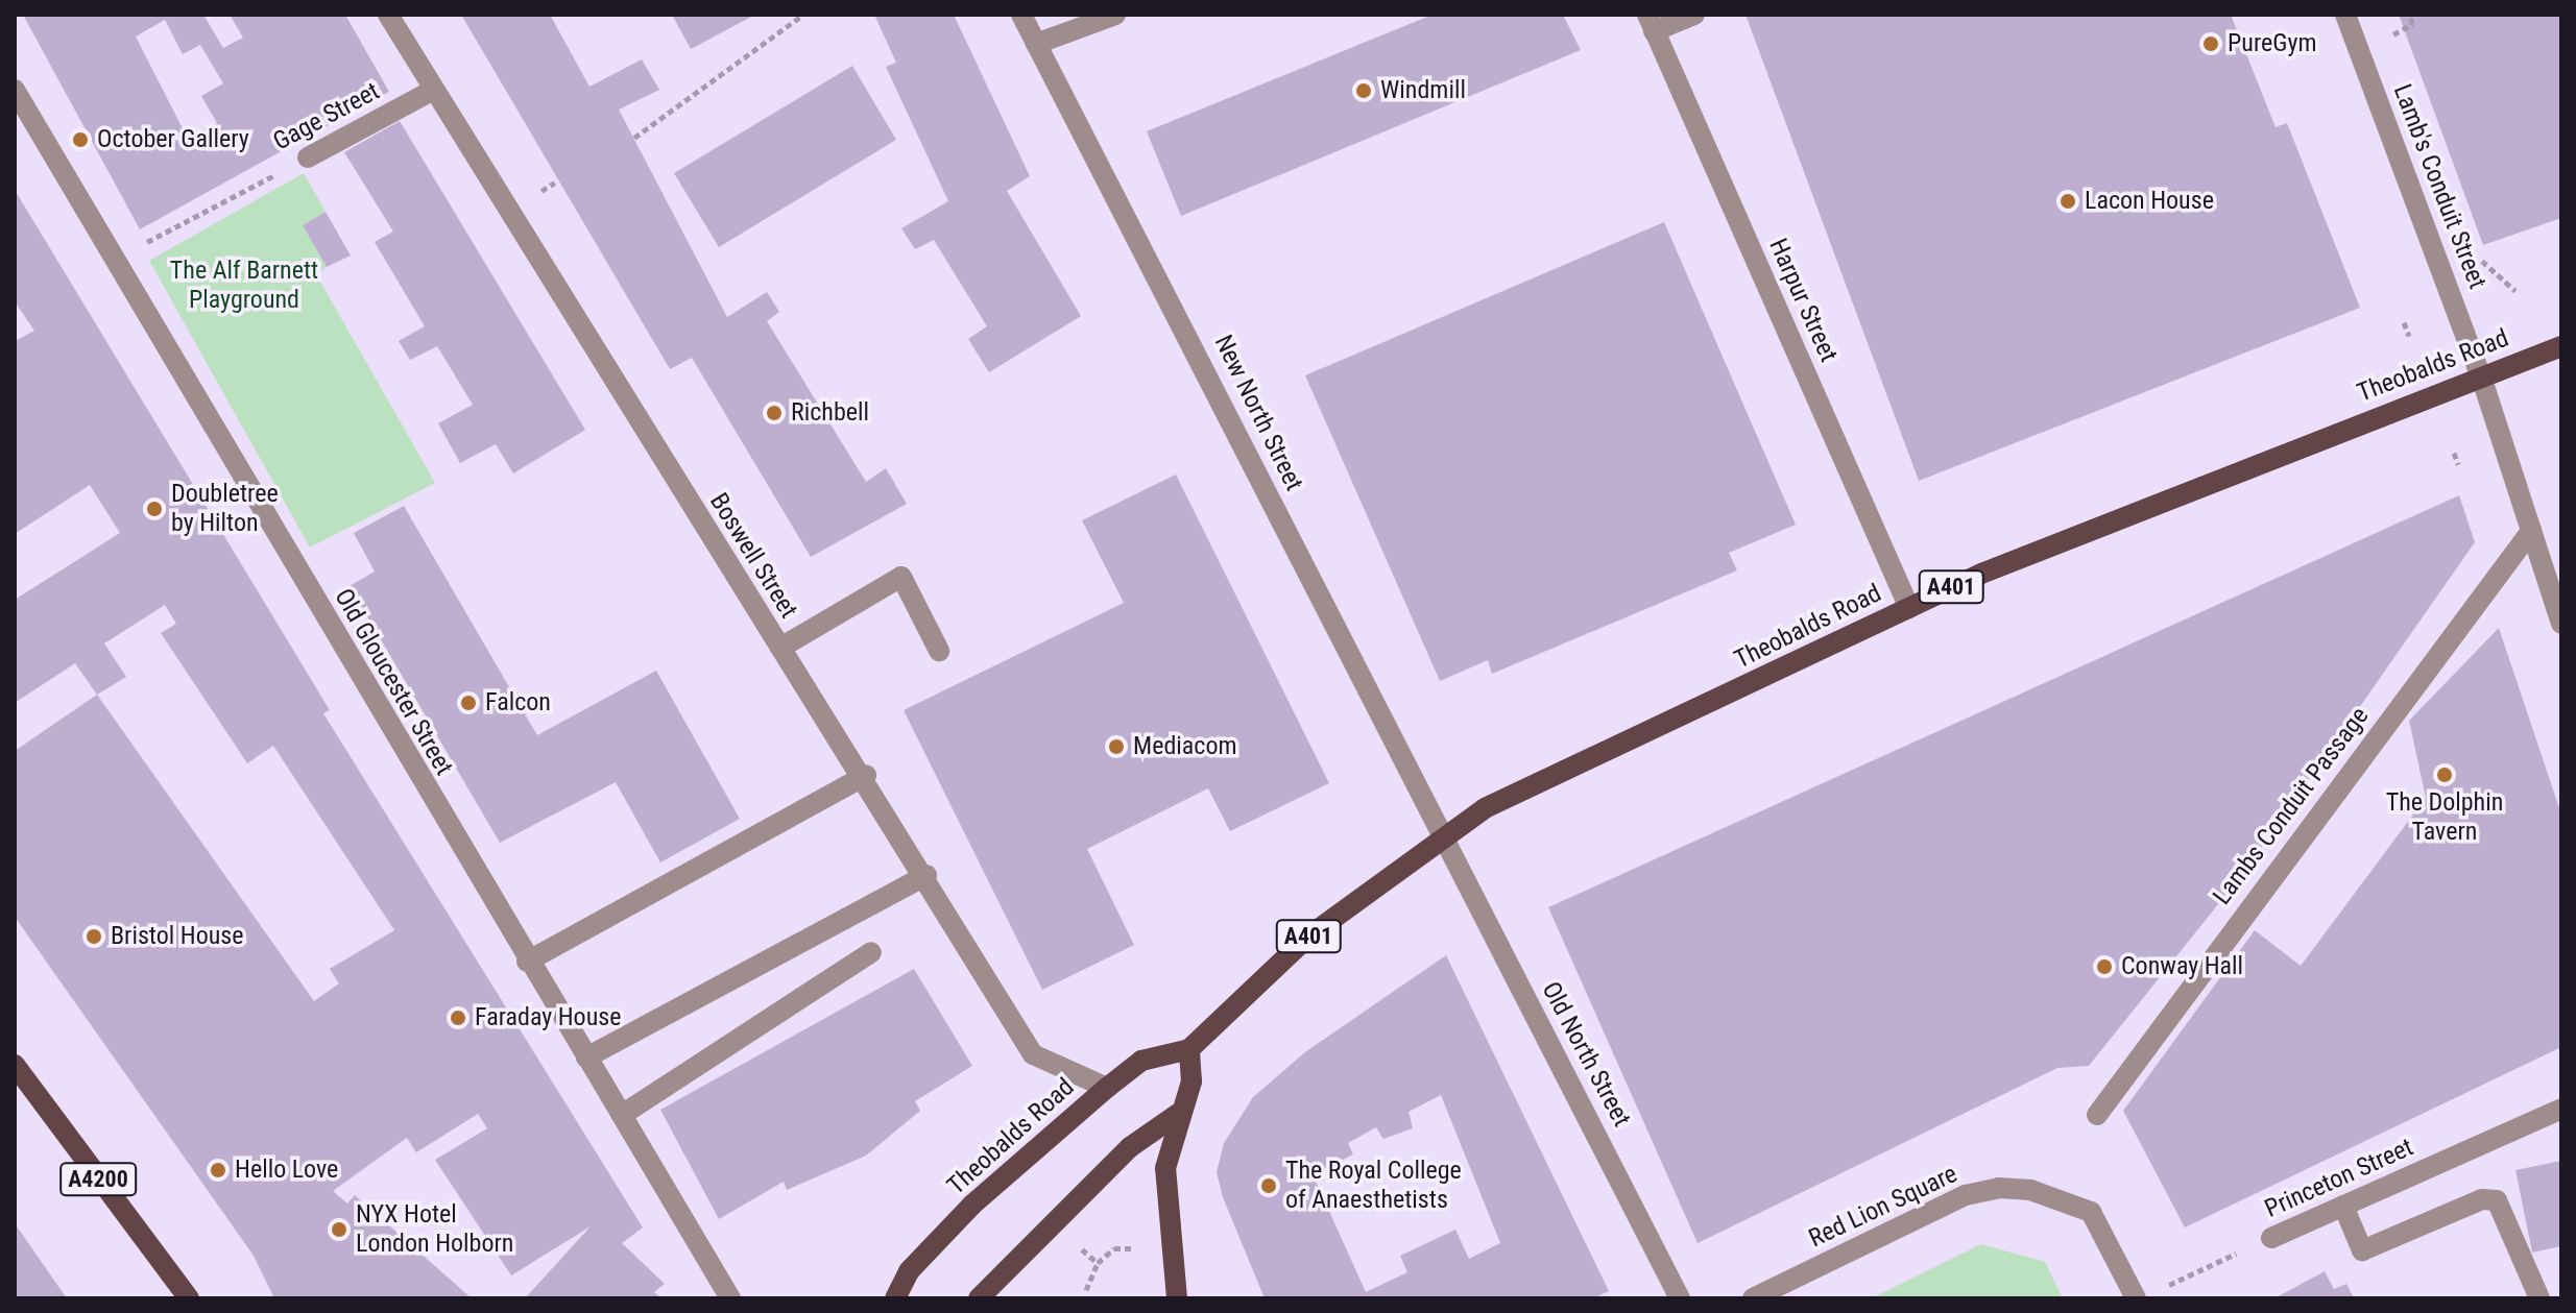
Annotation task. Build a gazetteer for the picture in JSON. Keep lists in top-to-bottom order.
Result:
{
  "streets": {
    "main road": ["Theobalds Road", "A401", "A4200"],
    "street": [
      "Gage Street",
      "Lamb's Conduit Street",
      "Harpur Street",
      "New North Street",
      "Boswell Street",
      "Old Gloucester Street",
      "Lambs Conduit Passage",
      "Old North Street",
      "Princeton Street",
      "Red Lion Square"
    ]
  },
  "crossings": [
    ["Gage Street", "Boswell Street"],
    ["Gage Street", "Old Gloucester Street"],
    ["Lamb's Conduit Street", "Theobalds Road"],
    ["Lamb's Conduit Street", "Lambs Conduit Passage"],
    ["Harpur Street", "Theobalds Road"],
    ["Theobalds Road", "New North Street"],
    ["Theobalds Road", "Boswell Street"],
    ["Theobalds Road", "Old North Street"],
    ["New North Street", "Old North Street"],
    ["Princeton Street", "Red Lion Square"]
  ],
  "parks": ["The Alf Barnett Playground"],
  "places": [
    "PureGym",
    "Windmill",
    "October Gallery",
    "Lacon House",
    "Richbell",
    "Doubletree by Hilton",
    "Falcon",
    "Mediacom",
    "The Dolphin Tavern",
    "Bristol House",
    "Conway Hall",
    "Faraday House",
    "Hello Love",
    "The Royal College of Anaesthetists",
    "NYX Hotel London Holborn"
  ]
}
